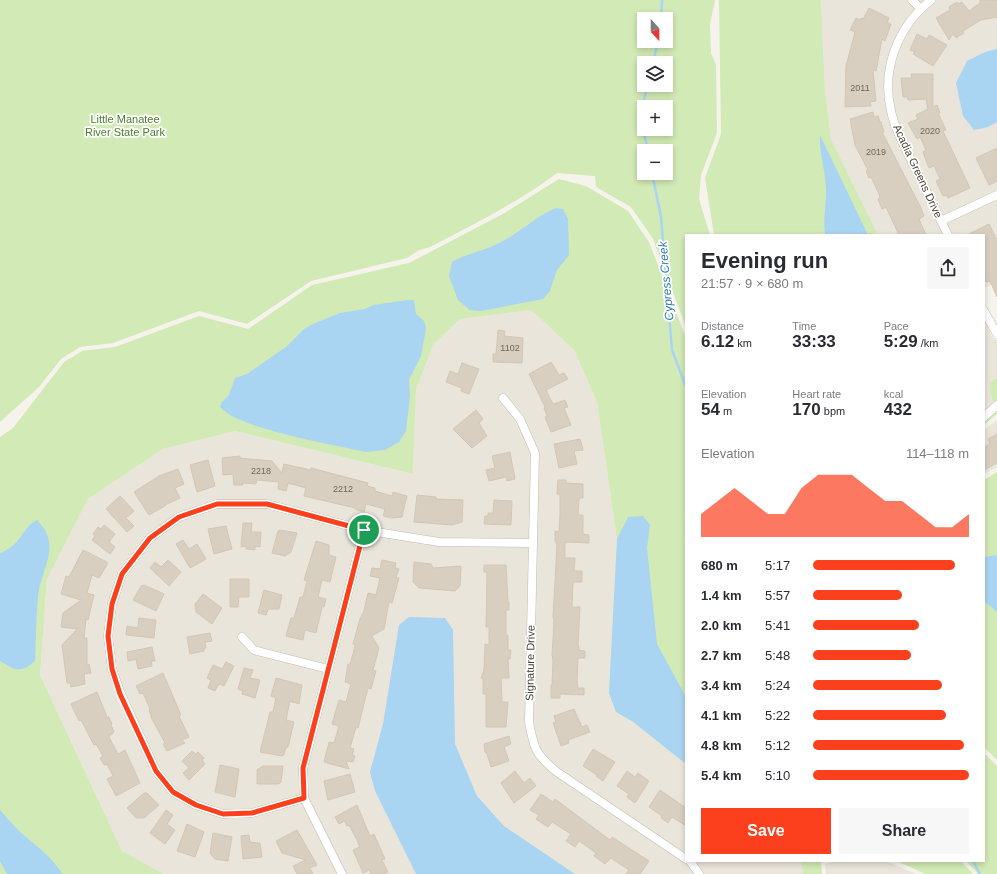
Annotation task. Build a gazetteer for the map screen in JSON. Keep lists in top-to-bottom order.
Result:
{
  "streets": {
    "street": ["Acadia Greens Drive", "Signature Drive"]
  },
  "water": ["Cypress Creek"],
  "parks": ["Little Manatee River State Park"],
  "house_numbers": [
    "2011",
    "2020",
    "2019",
    "1102",
    "2218",
    "2212"
  ],
  "north": "bottom",
  "page": {
    "map_buttons": ["+", "−"],
    "heading": ["Evening run", "21:57 · 9 × 680 m"],
    "stats": [
      ["Distance", "6.12 km"],
      ["Time", "33:33"],
      ["Pace", "5:29 /km"],
      ["Elevation", "54 m"],
      ["Heart rate", "170 bpm"],
      ["kcal", "432"]
    ],
    "chart": ["Elevation", "114–118 m"],
    "list": [
      {
        "name": "680 m",
        "note": "5:17"
      },
      {
        "name": "1.4 km",
        "note": "5:57"
      },
      {
        "name": "2.0 km",
        "note": "5:41"
      },
      {
        "name": "2.7 km",
        "note": "5:48"
      },
      {
        "name": "3.4 km",
        "note": "5:24"
      },
      {
        "name": "4.1 km",
        "note": "5:22"
      },
      {
        "name": "4.8 km",
        "note": "5:12"
      },
      {
        "name": "5.4 km",
        "note": "5:10"
      }
    ],
    "buttons": ["Save", "Share"]
  }
}
